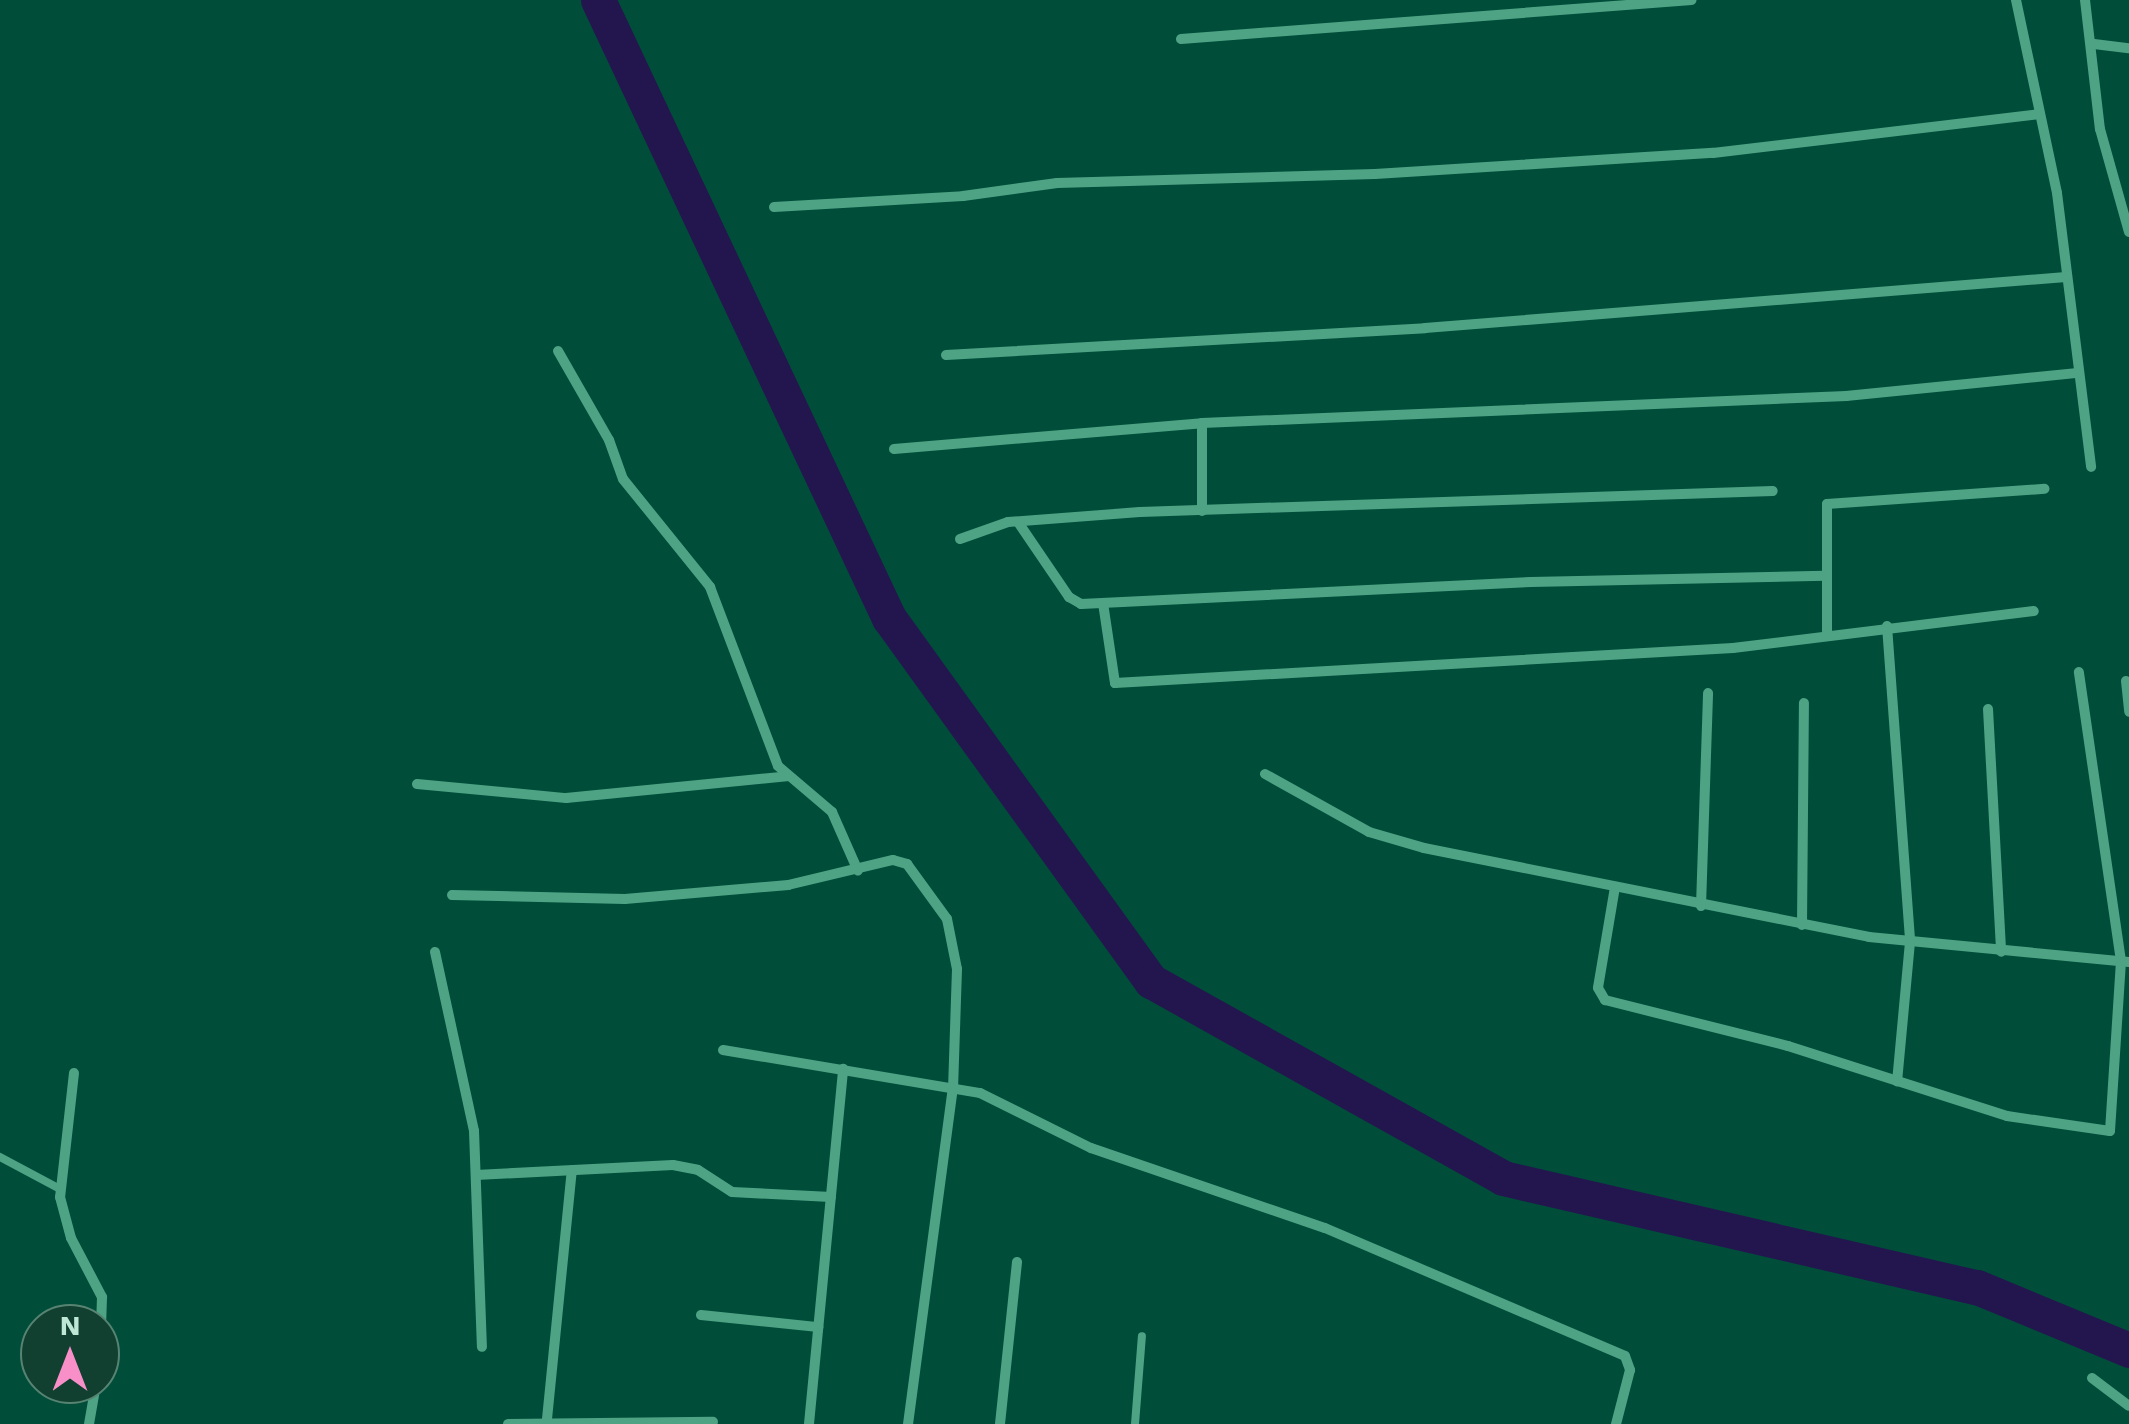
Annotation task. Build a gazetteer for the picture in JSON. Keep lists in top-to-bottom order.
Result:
{
  "north": "top"
}
